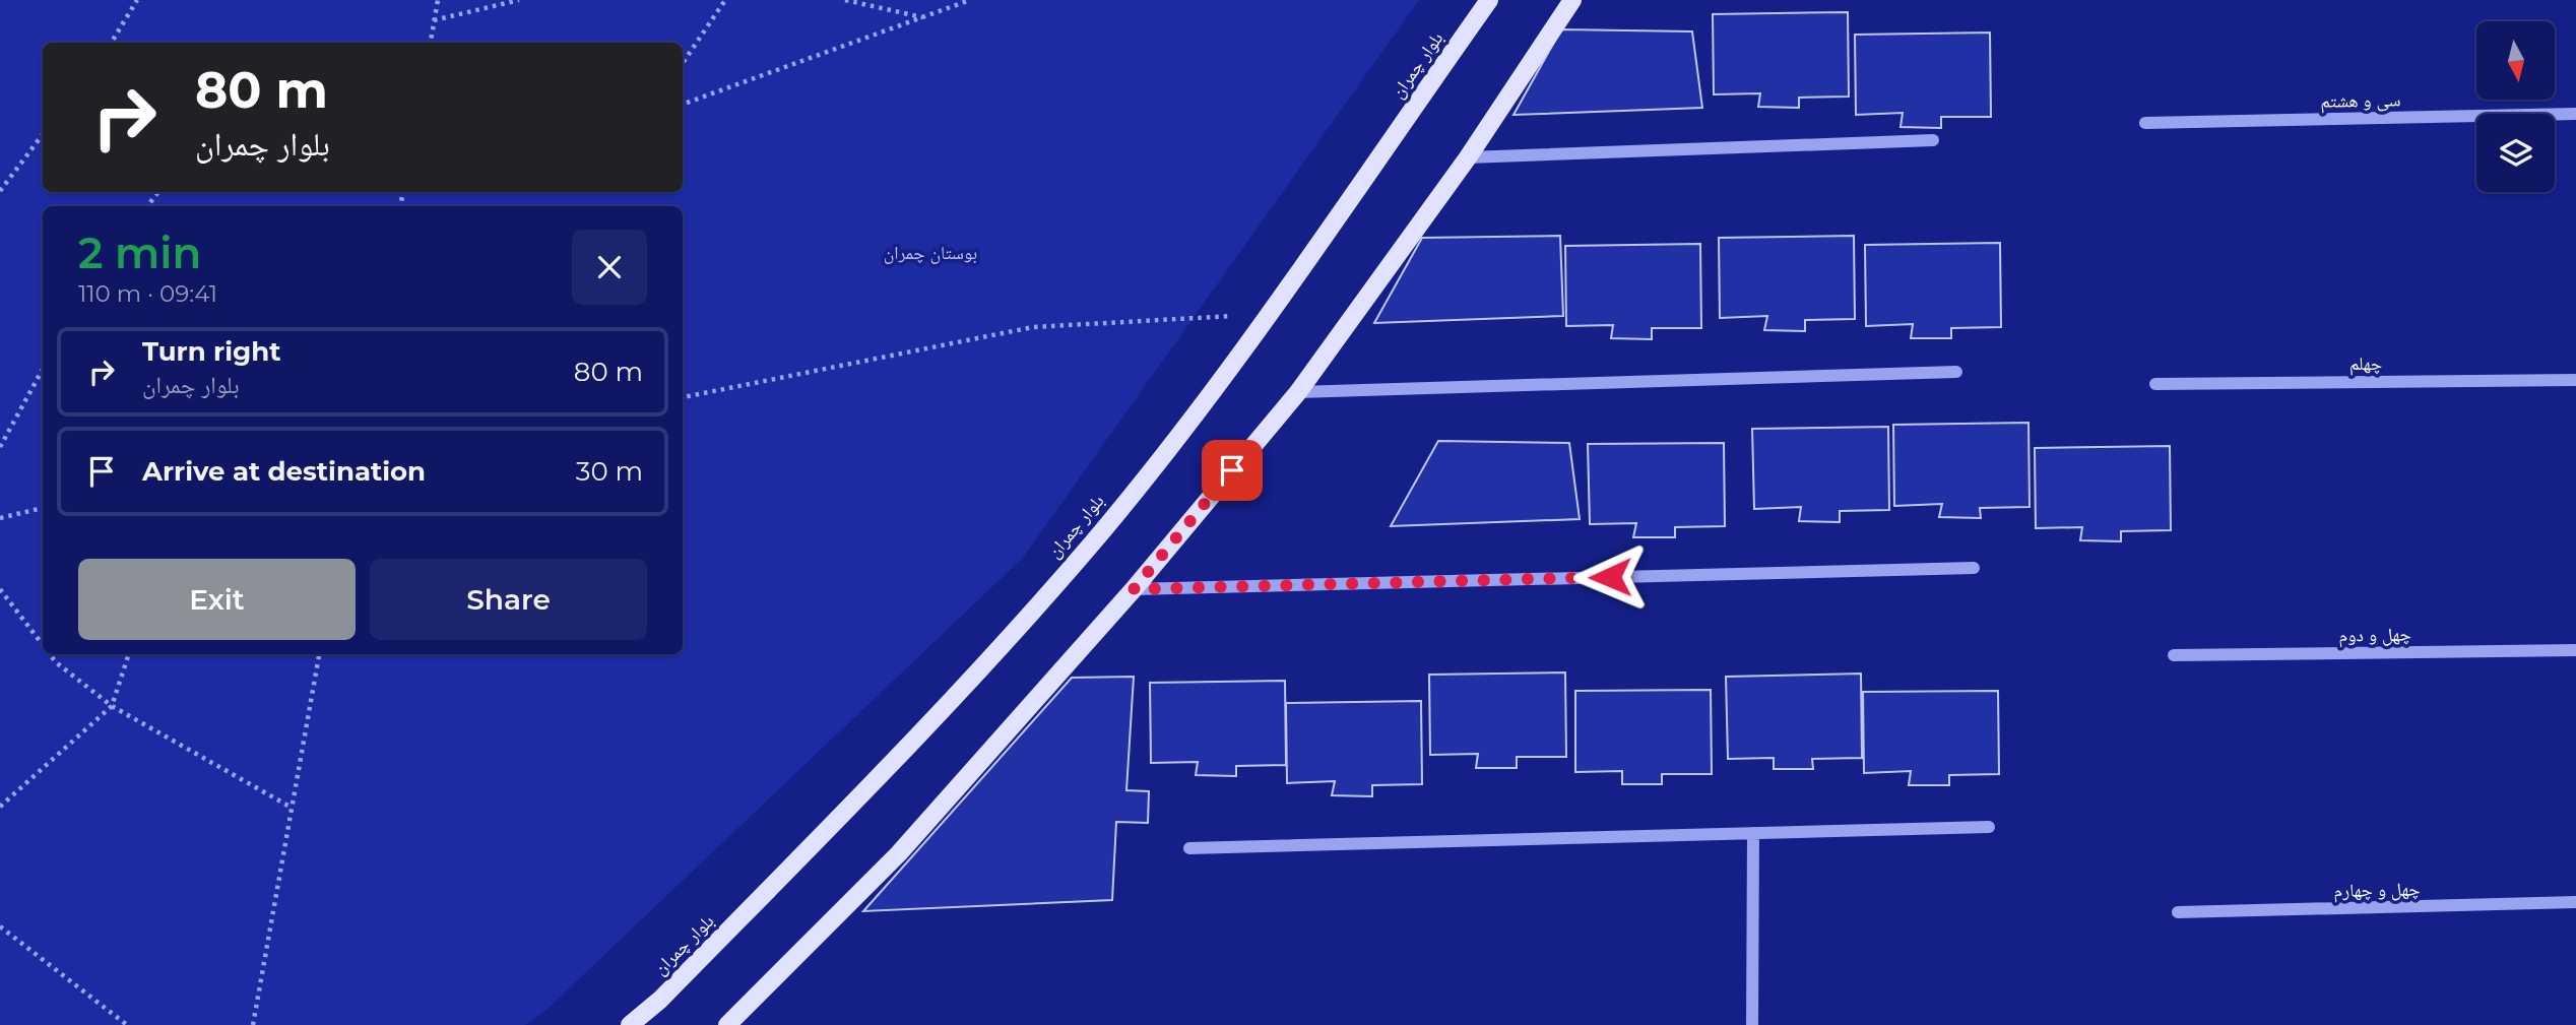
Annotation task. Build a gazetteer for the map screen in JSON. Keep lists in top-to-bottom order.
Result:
{
  "streets": {
    "main road": ["بلوار چمران"],
    "street": [
      "سی و هشتم",
      "چهلم",
      "چهل و دوم",
      "چهل و چهارم"
    ]
  },
  "parks": ["بوستان چمران"],
  "north": "bottom",
  "page": {
    "turn": ["80 m", "بلوار چمران"],
    "heading": ["2 min", "110 m · 09:41"],
    "list": [
      {
        "name": "Turn right",
        "note": "بلوار چمران",
        "value": "80 m"
      },
      {
        "name": "Arrive at destination",
        "value": "30 m"
      }
    ],
    "buttons": ["Exit", "Share"]
  }
}
